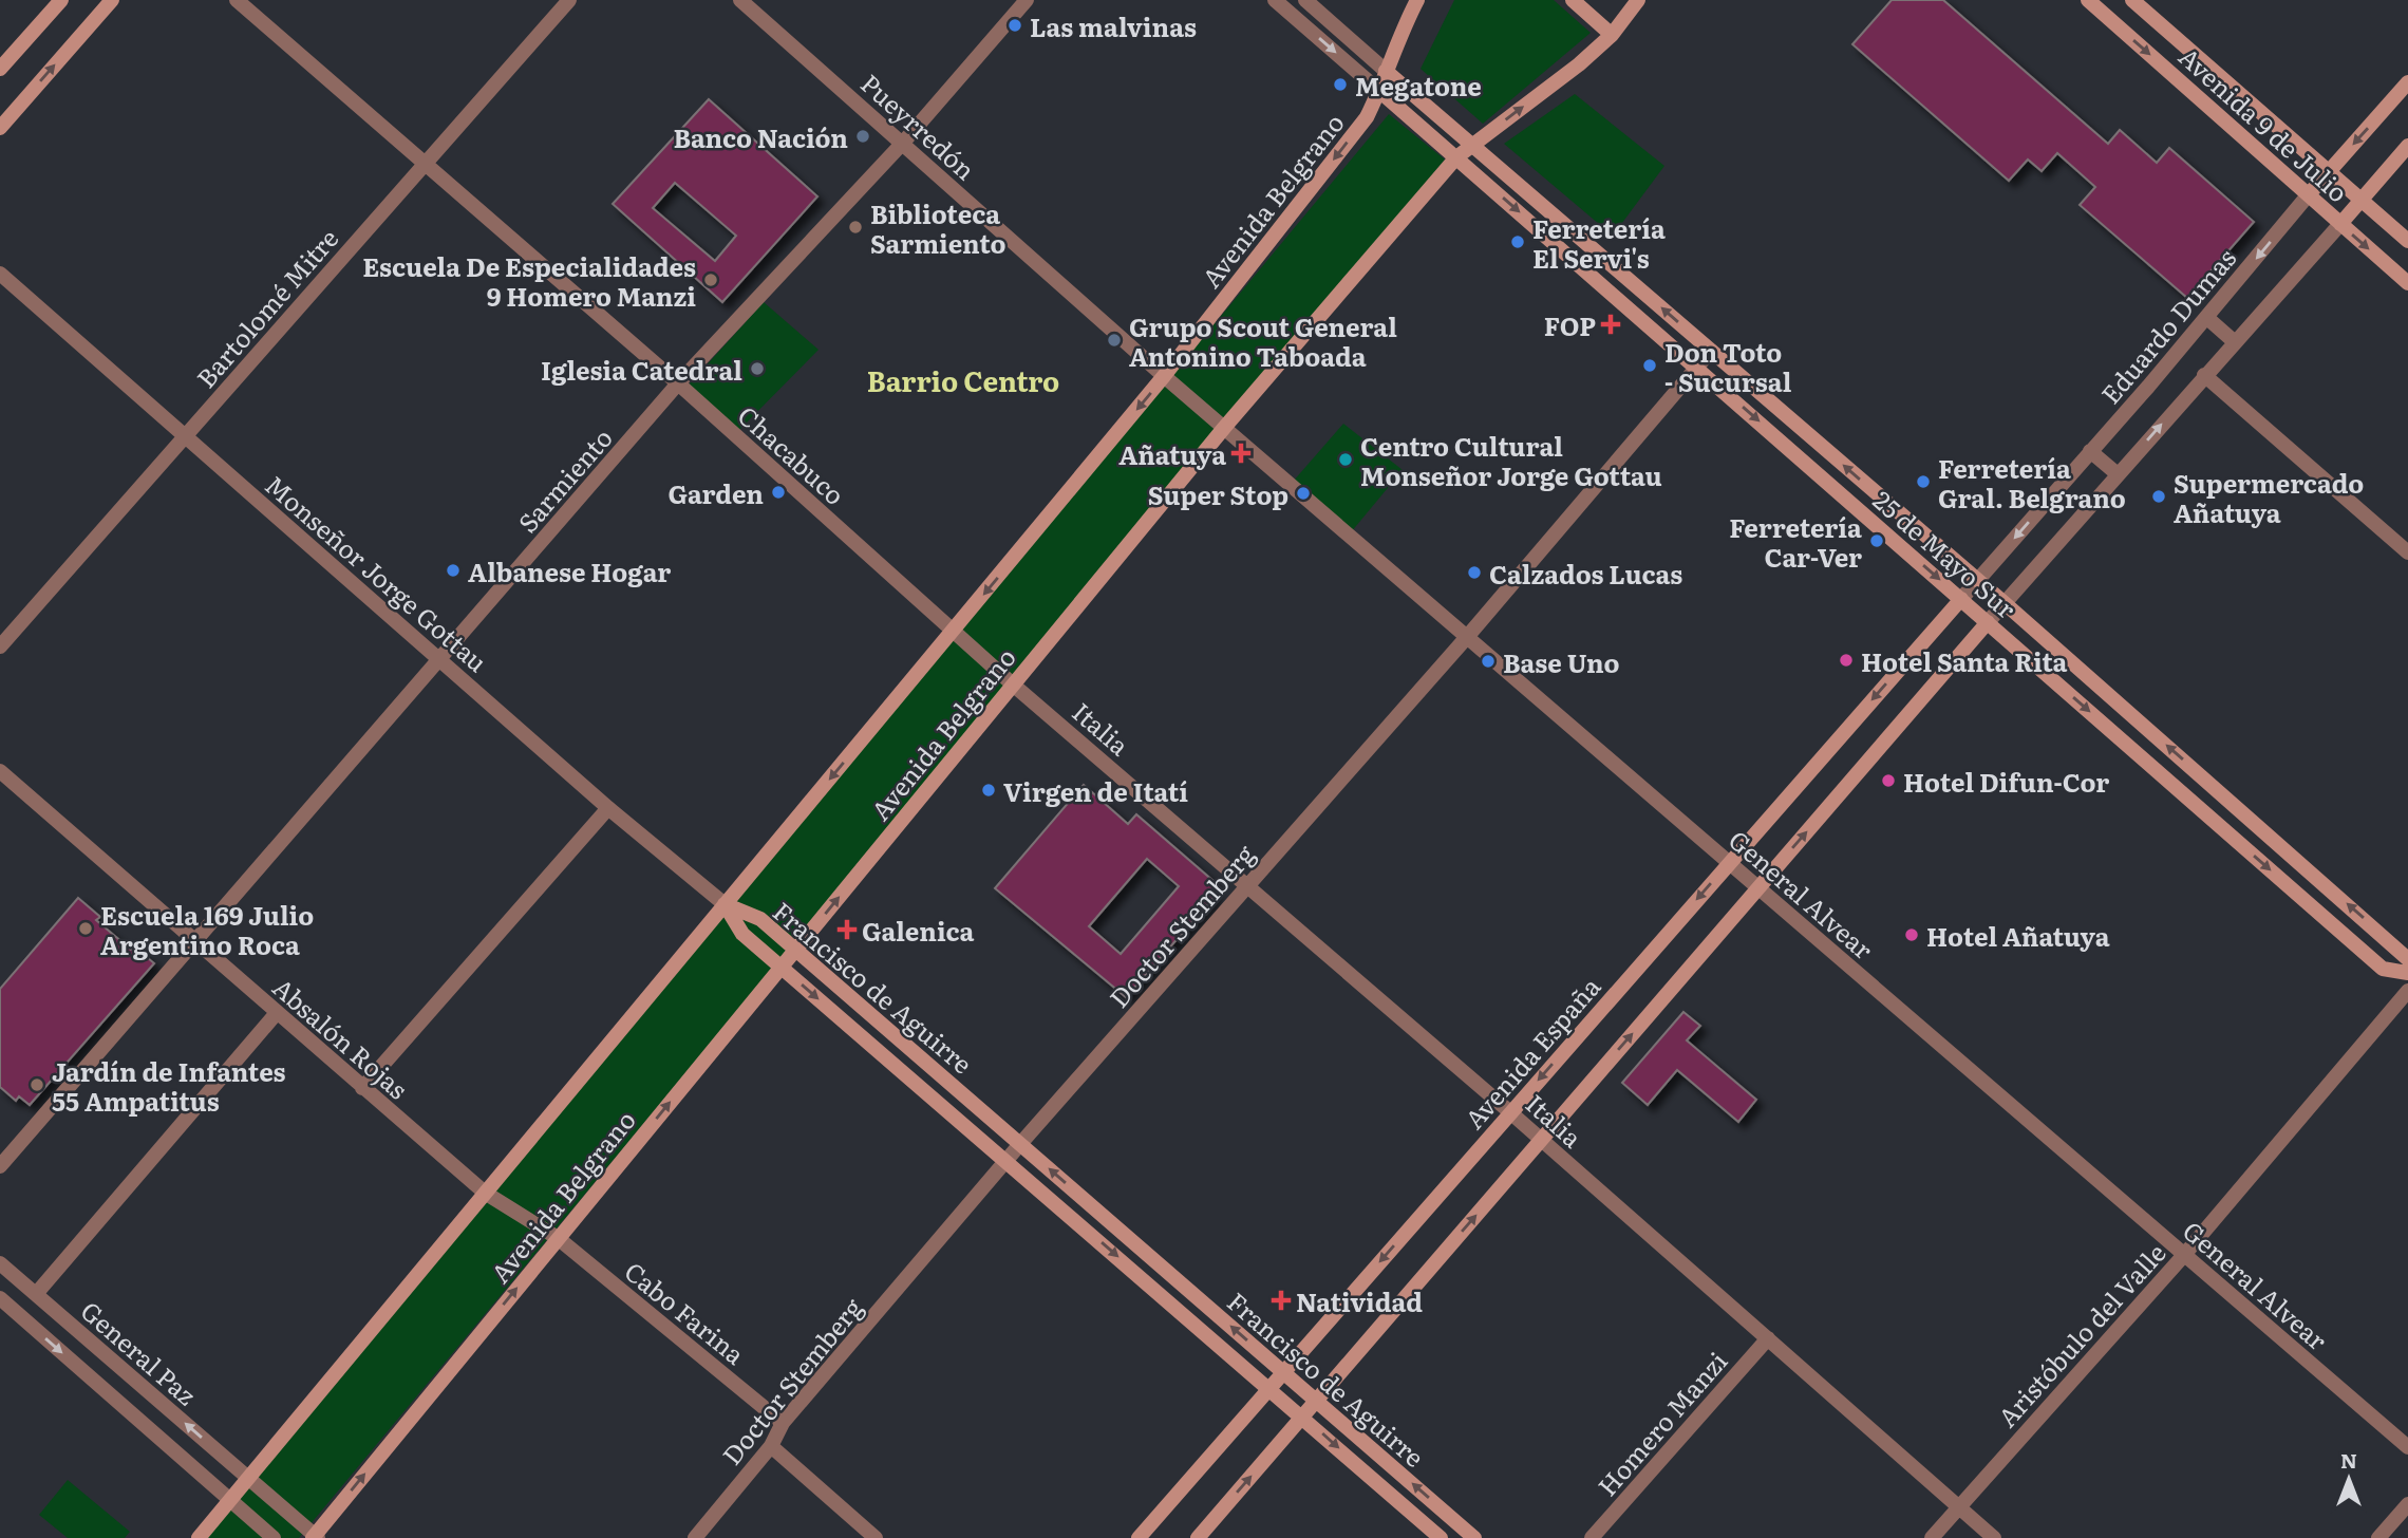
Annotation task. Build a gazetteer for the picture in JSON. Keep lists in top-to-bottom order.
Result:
{
  "streets": {
    "street": [
      "Avenida 9 de Julio",
      "Pueyrredón",
      "Avenida Belgrano",
      "Bartolomé Mitre",
      "Eduardo Dumas",
      "Chacabuco",
      "Sarmiento",
      "25 de Mayo Sur",
      "Monseñor Jorge Gottau",
      "Italia",
      "General Alvear",
      "Doctor Stemberg",
      "Francisco de Aguirre",
      "Absalón Rojas",
      "Avenida España",
      "Cabo Farina",
      "Aristóbulo del Valle",
      "General Paz",
      "Homero Manzi"
    ]
  },
  "crossings": [
    ["Avenida 9 de Julio", "Eduardo Dumas"],
    ["Pueyrredón", "Avenida Belgrano"],
    ["Pueyrredón", "Sarmiento"],
    ["Pueyrredón", "General Alvear"],
    ["Avenida Belgrano", "Chacabuco"],
    ["Avenida Belgrano", "25 de Mayo Sur"],
    ["Avenida Belgrano", "Monseñor Jorge Gottau"],
    ["Avenida Belgrano", "Italia"],
    ["Avenida Belgrano", "General Alvear"],
    ["Avenida Belgrano", "Francisco de Aguirre"],
    ["Avenida Belgrano", "Absalón Rojas"],
    ["Avenida Belgrano", "Cabo Farina"],
    ["Avenida Belgrano", "General Paz"],
    ["Bartolomé Mitre", "Chacabuco"],
    ["Bartolomé Mitre", "Monseñor Jorge Gottau"],
    ["Eduardo Dumas", "25 de Mayo Sur"],
    ["Eduardo Dumas", "Avenida España"],
    ["Chacabuco", "Sarmiento"],
    ["Chacabuco", "Italia"],
    ["Sarmiento", "Monseñor Jorge Gottau"],
    ["Sarmiento", "Absalón Rojas"],
    ["25 de Mayo Sur", "Doctor Stemberg"],
    ["25 de Mayo Sur", "Avenida España"],
    ["Monseñor Jorge Gottau", "Francisco de Aguirre"],
    ["Italia", "Doctor Stemberg"],
    ["Italia", "Avenida España"],
    ["Italia", "Aristóbulo del Valle"],
    ["Italia", "Homero Manzi"],
    ["General Alvear", "Doctor Stemberg"],
    ["General Alvear", "Avenida España"],
    ["General Alvear", "Aristóbulo del Valle"],
    ["Doctor Stemberg", "Francisco de Aguirre"],
    ["Doctor Stemberg", "Cabo Farina"],
    ["Francisco de Aguirre", "Avenida España"],
    ["Absalón Rojas", "Cabo Farina"]
  ],
  "districts": ["Barrio Centro"],
  "places": {
    "other": [
      "Las malvinas",
      "Megatone",
      "Banco Nación",
      "Biblioteca Sarmiento",
      "Ferretería El Servi's",
      "Escuela De Especialidades 9 Homero Manzi",
      "Grupo Scout General Antonino Taboada",
      "Don Toto - Sucursal",
      "Iglesia Catedral",
      "Centro Cultural Monseñor Jorge Gottau",
      "Ferretería Gral. Belgrano",
      "Garden",
      "Super Stop",
      "Supermercado Añatuya",
      "Ferretería Car-Ver",
      "Albanese Hogar",
      "Calzados Lucas",
      "Hotel Santa Rita",
      "Base Uno",
      "Hotel Difun-Cor",
      "Virgen de Itatí",
      "Escuela 169 Julio Argentino Roca",
      "Hotel Añatuya",
      "Jardín de Infantes 55 Ampatitus"
    ],
    "health": [
      "FOP",
      "Añatuya",
      "Galenica",
      "Natividad"
    ]
  },
  "north": "top"
}
